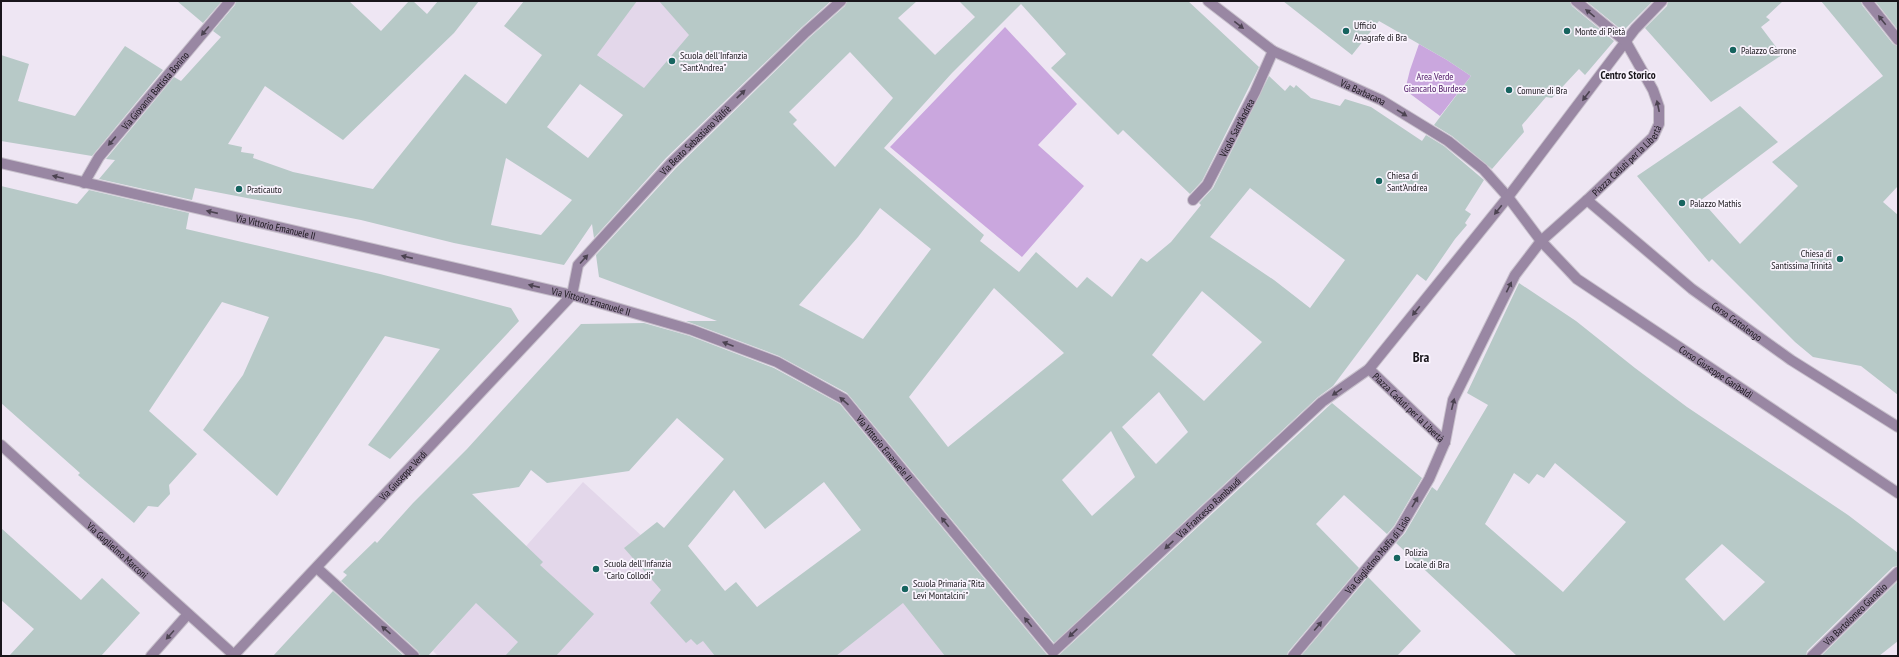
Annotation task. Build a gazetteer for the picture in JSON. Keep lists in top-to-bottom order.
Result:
{
  "streets": {
    "street": [
      "Via Giovanni Battista Bonino",
      "Via Barbacana",
      "Vicolo Sant'Andrea",
      "Via Beato Sebastiano Valfrè",
      "Piazza Caduti per la Libertà",
      "Via Vittorio Emanuele II",
      "Corso Cottolengo",
      "Corso Giuseppe Garibaldi",
      "Via Giuseppe Verdi",
      "Via Francesco Rambaudi",
      "Via Guglielmo Marconi",
      "Via Guglielmo Moffa di Lisio",
      "Via Bartolomeo Gianolio"
    ]
  },
  "crossings": [
    ["Via Giovanni Battista Bonino", "Via Vittorio Emanuele II"],
    ["Via Barbacana", "Vicolo Sant'Andrea"],
    ["Via Barbacana", "Piazza Caduti per la Libertà"],
    ["Via Beato Sebastiano Valfrè", "Via Vittorio Emanuele II"],
    ["Via Beato Sebastiano Valfrè", "Via Giuseppe Verdi"],
    ["Piazza Caduti per la Libertà", "Corso Cottolengo"],
    ["Piazza Caduti per la Libertà", "Corso Giuseppe Garibaldi"],
    ["Piazza Caduti per la Libertà", "Via Francesco Rambaudi"],
    ["Piazza Caduti per la Libertà", "Via Guglielmo Moffa di Lisio"],
    ["Via Vittorio Emanuele II", "Via Giuseppe Verdi"],
    ["Via Vittorio Emanuele II", "Via Francesco Rambaudi"],
    ["Via Giuseppe Verdi", "Via Guglielmo Marconi"]
  ],
  "one_way": [
    "Via Giovanni Battista Bonino",
    "Via Barbacana",
    "Via Beato Sebastiano Valfrè",
    "Via Vittorio Emanuele II",
    "Via Francesco Rambaudi",
    "Via Guglielmo Moffa di Lisio"
  ],
  "districts": ["Centro Storico", "Bra"],
  "parks": ["Area Verde Giancarlo Burdese"],
  "places": [
    "Ufficio Anagrafe di Bra",
    "Monte di Pietà",
    "Palazzo Garrone",
    "Scuola dell'Infanzia \"Sant'Andrea\"",
    "Comune di Bra",
    "Chiesa di Sant'Andrea",
    "Praticauto",
    "Palazzo Mathis",
    "Chiesa di Santissima Trinità",
    "Polizia Locale di Bra",
    "Scuola dell'Infanzia \"Carlo Collodi\"",
    "Scuola Primaria \"Rita Levi Montalcini\""
  ]
}
